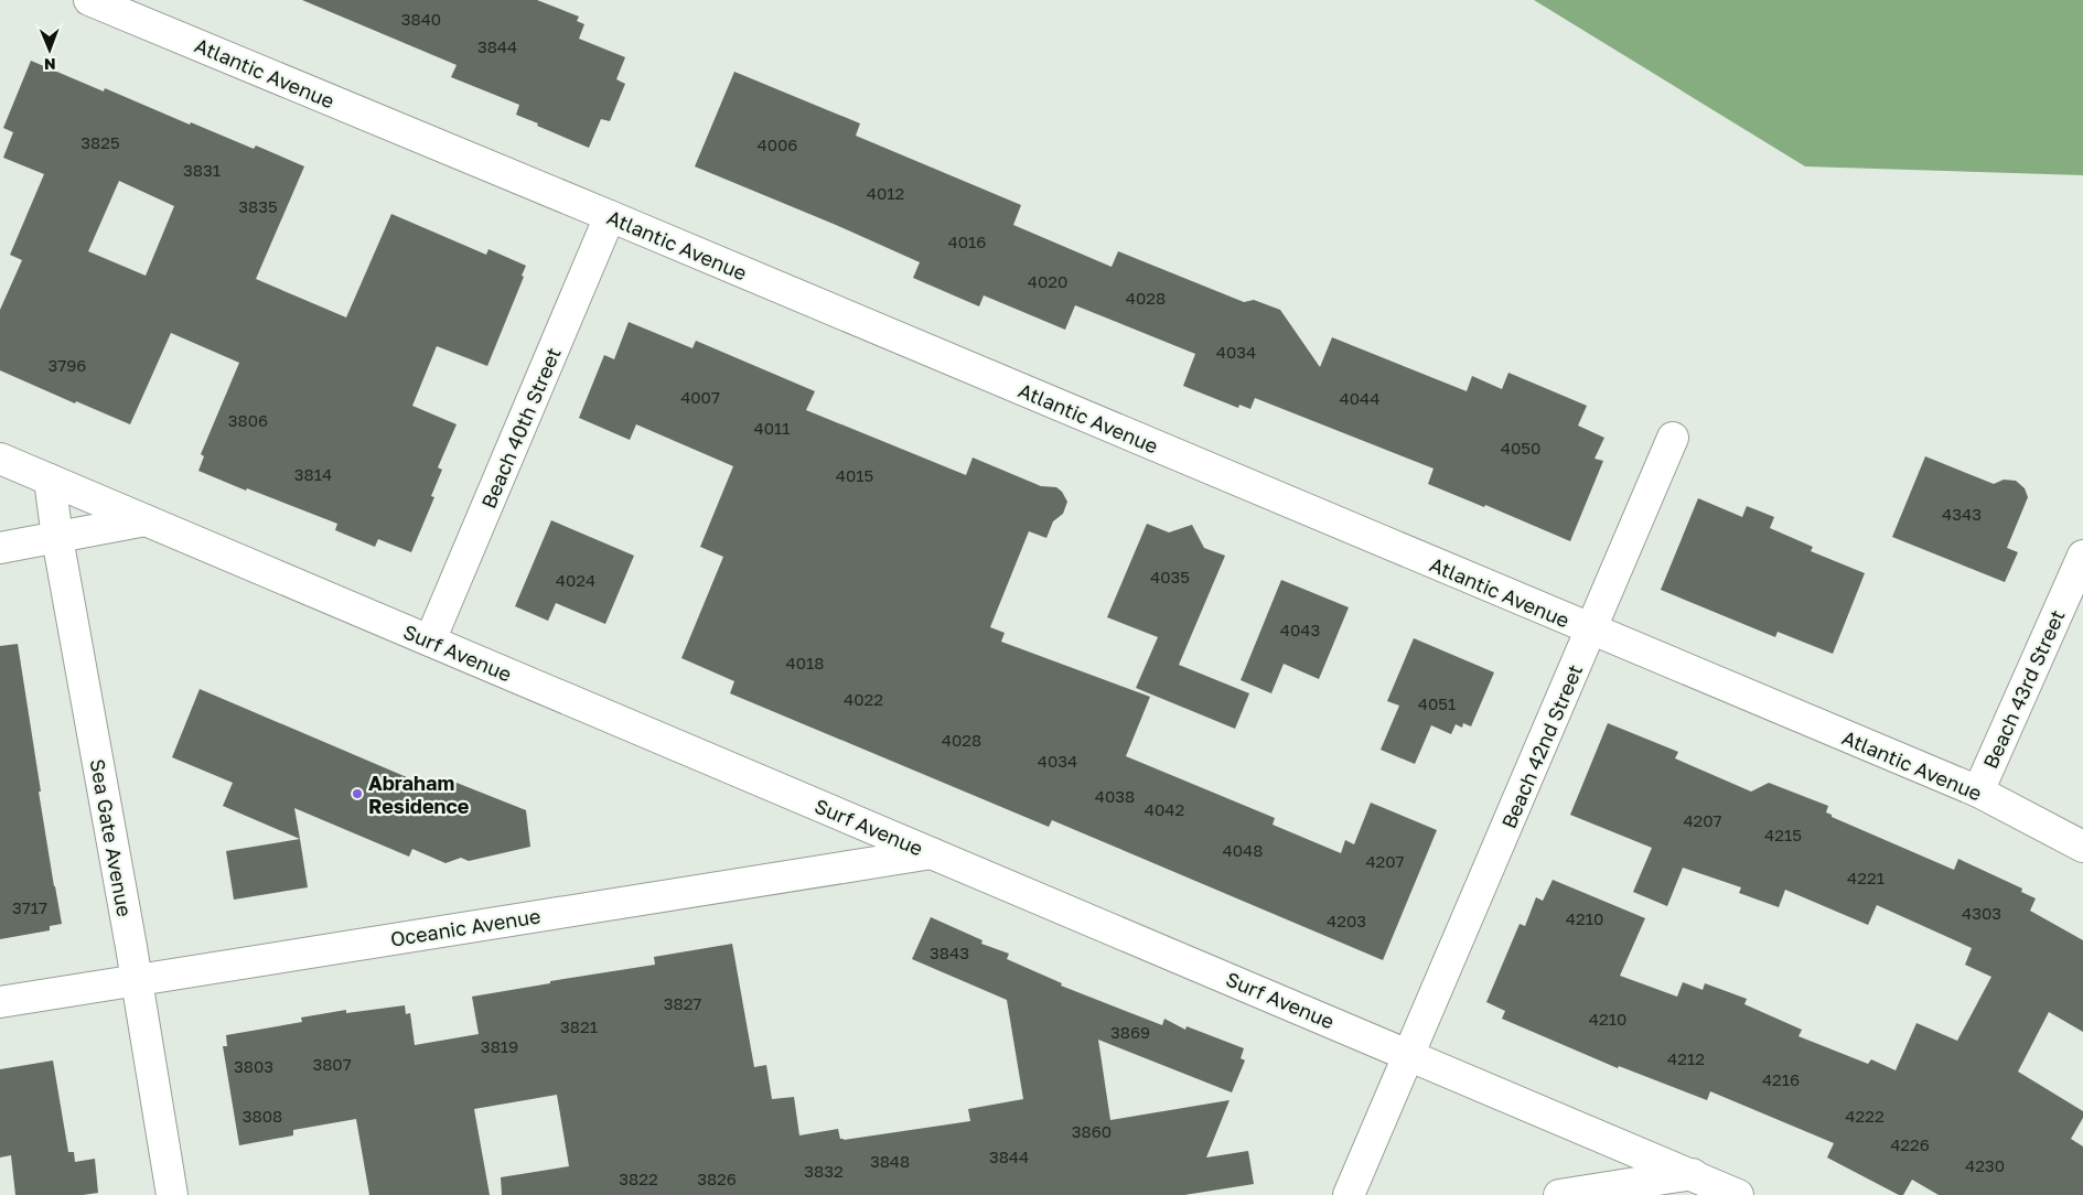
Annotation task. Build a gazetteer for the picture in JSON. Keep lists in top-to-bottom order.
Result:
{
  "streets": {
    "street": [
      "Atlantic Avenue",
      "Beach 40th Street",
      "Surf Avenue",
      "Beach 43rd Street",
      "Beach 42nd Street",
      "Sea Gate Avenue",
      "Oceanic Avenue"
    ]
  },
  "crossings": [
    ["Atlantic Avenue", "Beach 40th Street"],
    ["Atlantic Avenue", "Beach 43rd Street"],
    ["Atlantic Avenue", "Beach 42nd Street"],
    ["Beach 40th Street", "Surf Avenue"],
    ["Surf Avenue", "Beach 42nd Street"],
    ["Surf Avenue", "Sea Gate Avenue"],
    ["Surf Avenue", "Oceanic Avenue"],
    ["Sea Gate Avenue", "Oceanic Avenue"]
  ],
  "places": ["Abraham Residence"],
  "house_numbers": [
    "3840",
    "3844",
    "3825",
    "4006",
    "3831",
    "4012",
    "3835",
    "4016",
    "4020",
    "4028",
    "4034",
    "3796",
    "4007",
    "4044",
    "3806",
    "4011",
    "4050",
    "3814",
    "4015",
    "4343",
    "4035",
    "4024",
    "4043",
    "4018",
    "4022",
    "4051",
    "4028",
    "4034",
    "4038",
    "4042",
    "4207",
    "4215",
    "4048",
    "4207",
    "4221",
    "3717",
    "4303",
    "4210",
    "4203",
    "3843",
    "3827",
    "4210",
    "3821",
    "3869",
    "3819",
    "4212",
    "3807",
    "3803",
    "4216",
    "3808",
    "4222",
    "3860",
    "4226",
    "3844",
    "3848",
    "4230",
    "3832",
    "3822",
    "3826"
  ],
  "north": "bottom"
}
